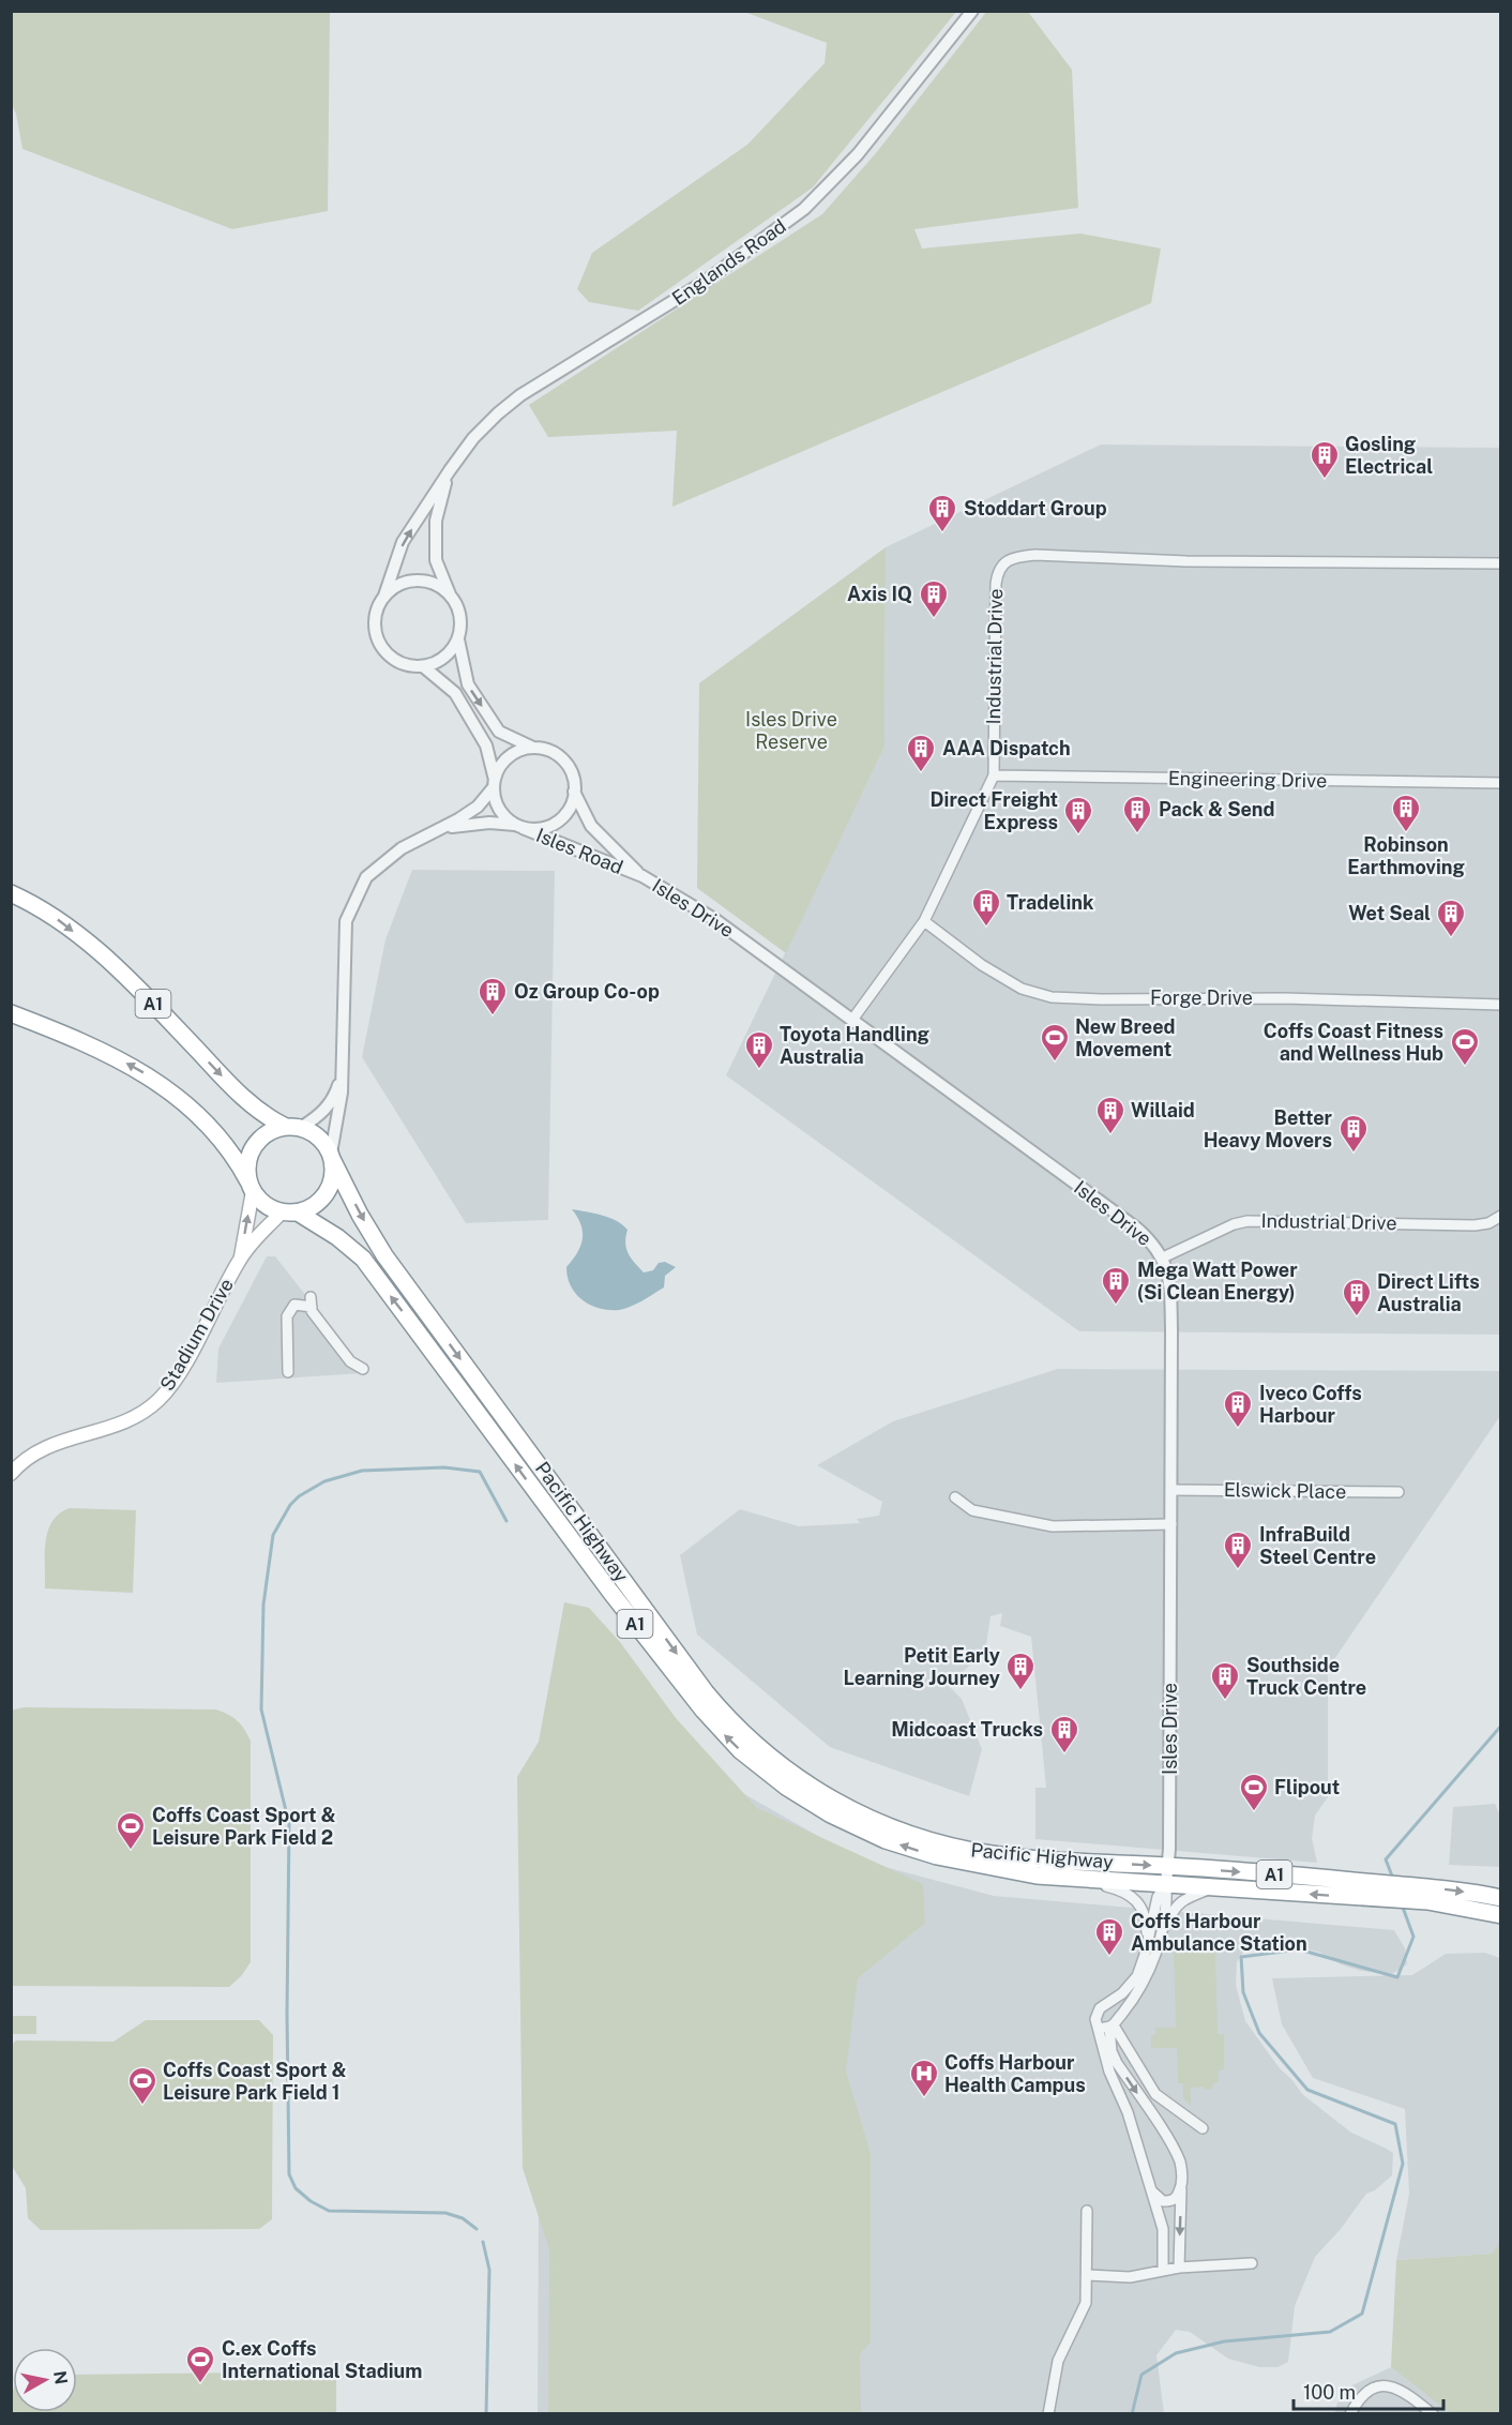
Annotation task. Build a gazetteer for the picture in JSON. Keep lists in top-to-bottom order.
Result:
{
  "streets": {
    "highway": ["A1", "Pacific Highway"],
    "main road": ["Stadium Drive"],
    "street": [
      "Englands Road",
      "Industrial Drive",
      "Engineering Drive",
      "Isles Road",
      "Isles Drive",
      "Forge Drive",
      "Elswick Place"
    ]
  },
  "crossings": [
    ["Englands Road", "Isles Road"],
    ["Industrial Drive", "Engineering Drive"],
    ["Industrial Drive", "Isles Drive"],
    ["Industrial Drive", "Forge Drive"],
    ["Isles Road", "Isles Drive"],
    ["Isles Drive", "Elswick Place"],
    ["Isles Drive", "Pacific Highway"],
    ["A1", "Stadium Drive"],
    ["A1", "Pacific Highway"],
    ["Stadium Drive", "Pacific Highway"]
  ],
  "parks": ["Isles Drive Reserve"],
  "places": {
    "building": [
      "Gosling Electrical",
      "Stoddart Group",
      "Axis IQ",
      "AAA Dispatch",
      "Robinson Earthmoving",
      "Pack & Send",
      "Direct Freight Express",
      "Tradelink",
      "Wet Seal",
      "Oz Group Co-op",
      "Toyota Handling Australia",
      "Willaid",
      "Better Heavy Movers",
      "Mega Watt Power (Si Clean Energy)",
      "Direct Lifts Australia",
      "Iveco Coffs Harbour",
      "InfraBuild Steel Centre",
      "Petit Early Learning Journey",
      "Southside Truck Centre",
      "Midcoast Trucks",
      "Coffs Harbour Ambulance Station"
    ],
    "sports": [
      "New Breed Movement",
      "Coffs Coast Fitness and Wellness Hub",
      "Flipout",
      "Coffs Coast Sport & Leisure Park Field 2",
      "Coffs Coast Sport & Leisure Park Field 1",
      "C.ex Coffs International Stadium"
    ],
    "hospital": ["Coffs Harbour Health Campus"]
  },
  "scale_bar": "100 m",
  "north": "right"
}
